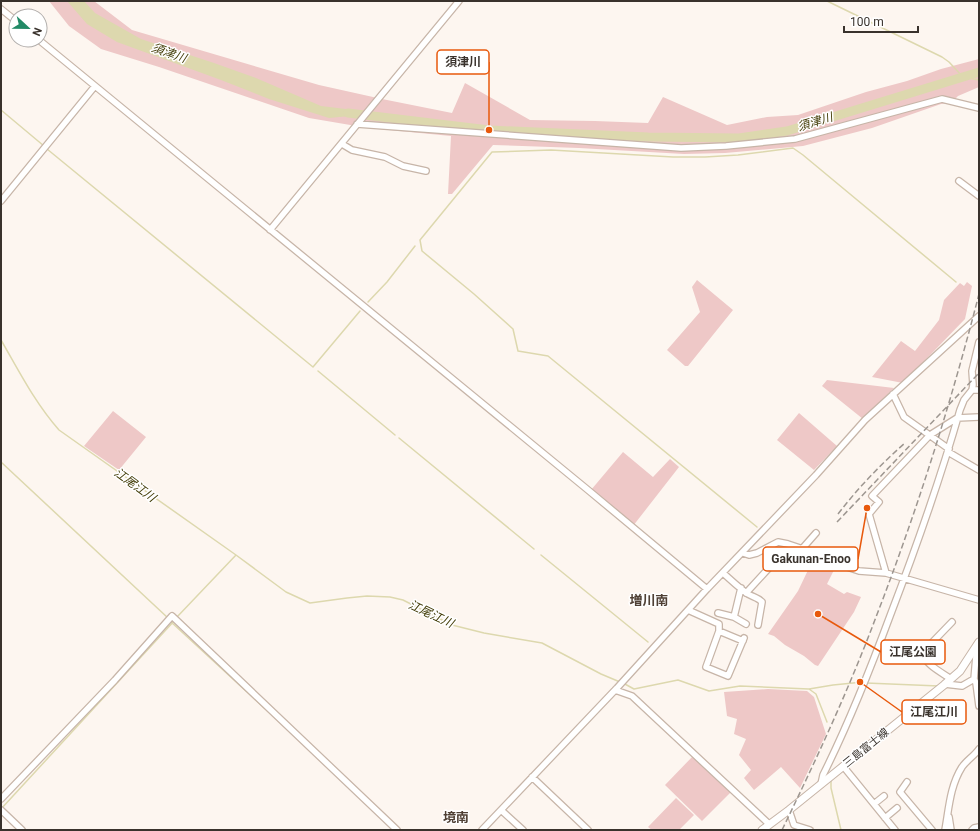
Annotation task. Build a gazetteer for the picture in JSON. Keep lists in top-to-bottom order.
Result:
{
  "streets": {
    "main road": ["三島富士線"]
  },
  "districts": ["増川南", "境南"],
  "water": ["須津川", "江尾江川"],
  "places": [
    "須津川",
    "Gakunan-Enoo",
    "江尾公園",
    "江尾江川"
  ],
  "scale_bar": "100 m",
  "north": "right"
}
